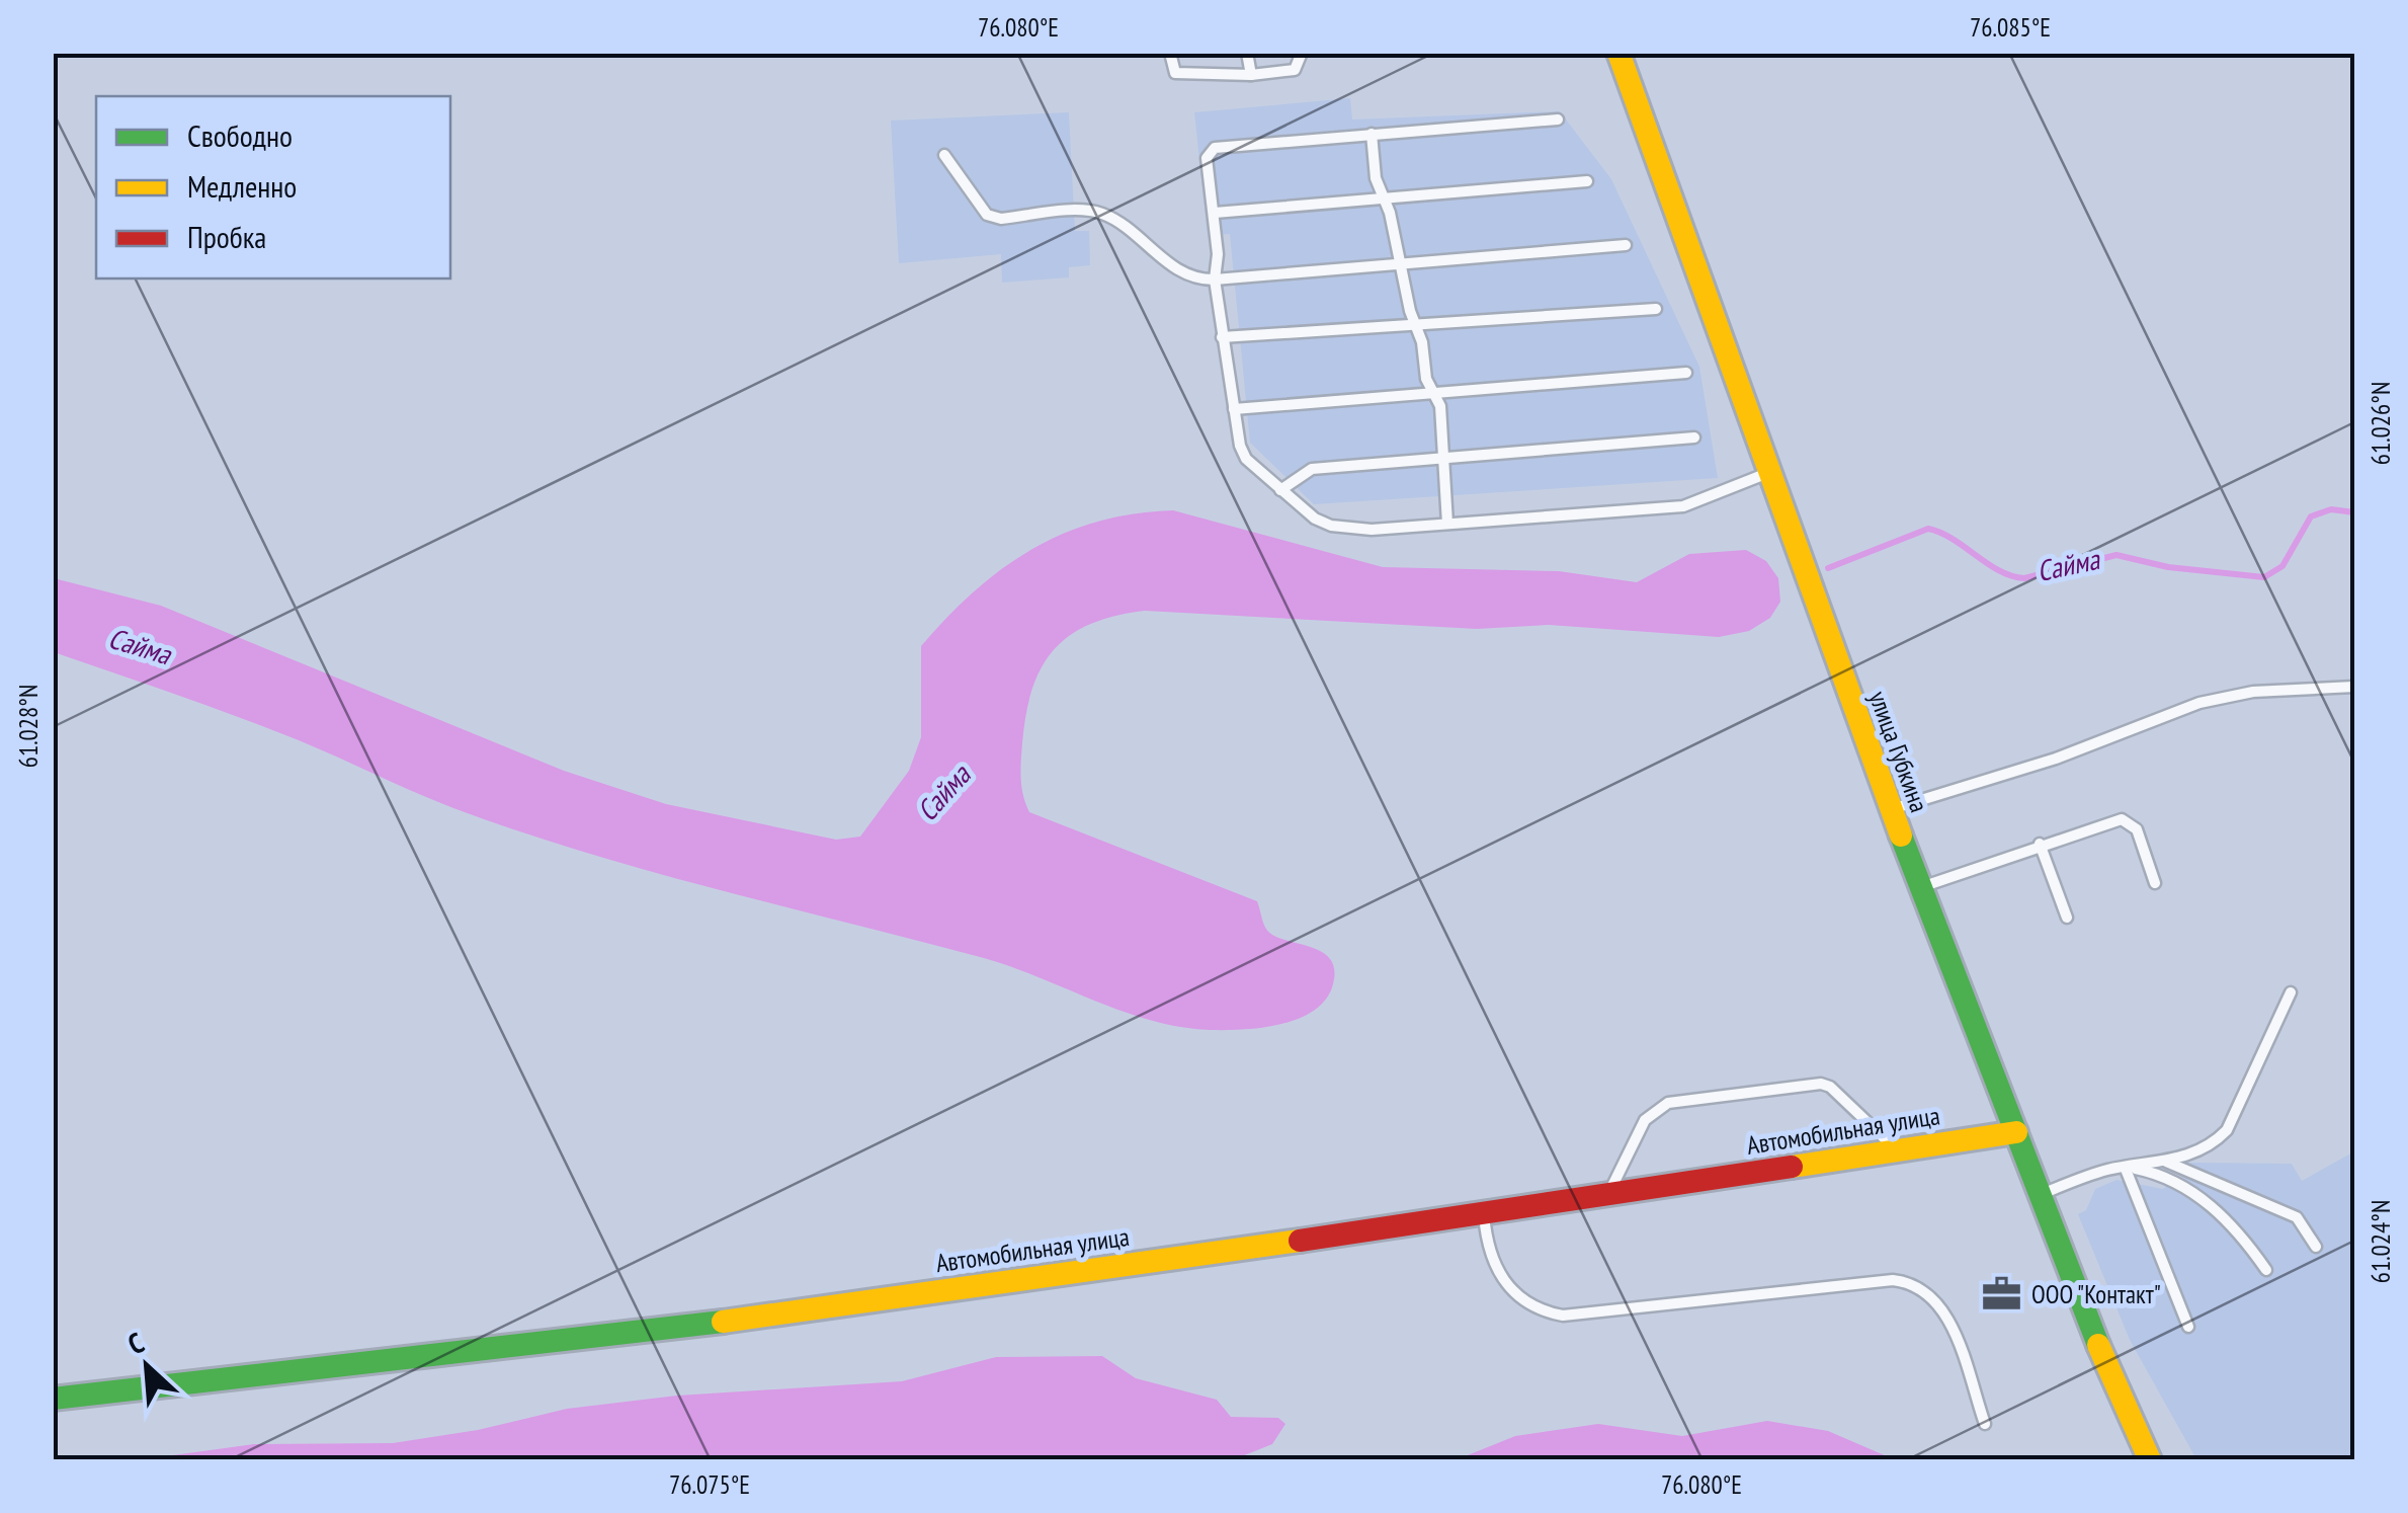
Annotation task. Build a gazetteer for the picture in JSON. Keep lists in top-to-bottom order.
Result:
{
  "streets": {
    "street": ["улица Губкина", "Автомобильная улица"]
  },
  "crossings": [
    ["улица Губкина", "Автомобильная улица"]
  ],
  "water": ["Сайма"],
  "places": {
    "office": ["ООО \"Контакт\""]
  },
  "legend": ["Свободно", "Медленно", "Пробка"],
  "north": "top left",
  "coordinates": [
    "76.080°E",
    "76.085°E",
    "61.026°N",
    "61.028°N",
    "61.024°N",
    "76.075°E"
  ]
}
